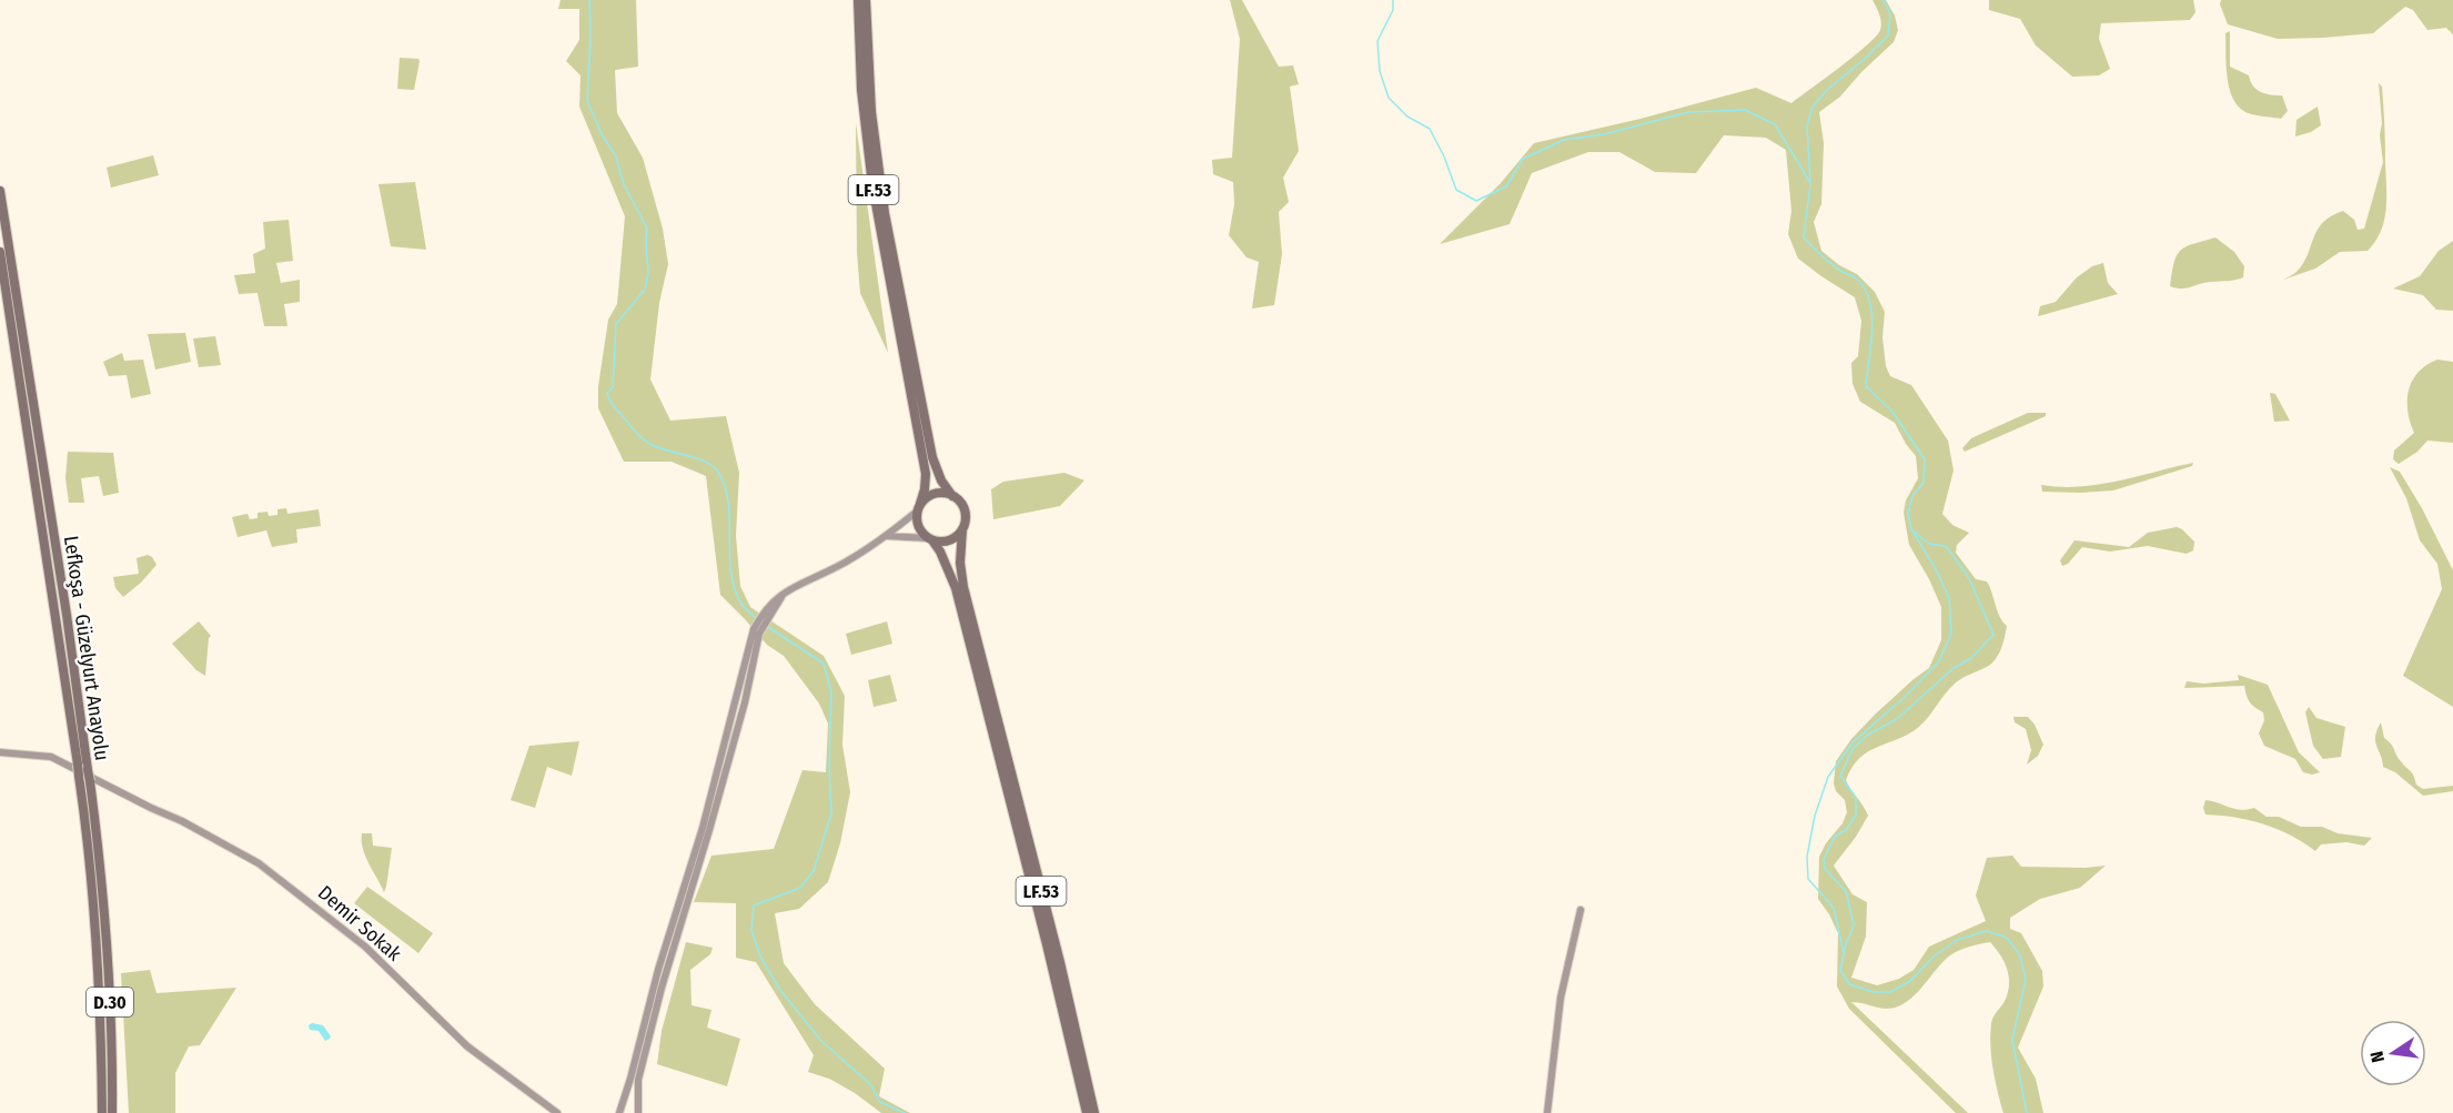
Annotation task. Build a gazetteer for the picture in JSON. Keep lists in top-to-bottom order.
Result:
{
  "streets": {
    "highway": ["LF.53", "Lefkoşa - Güzelyurt Anayolu", "D.30"],
    "street": ["Demir Sokak"]
  },
  "crossings": [
    ["Lefkoşa - Güzelyurt Anayolu", "Demir Sokak"]
  ],
  "north": "left"
}
